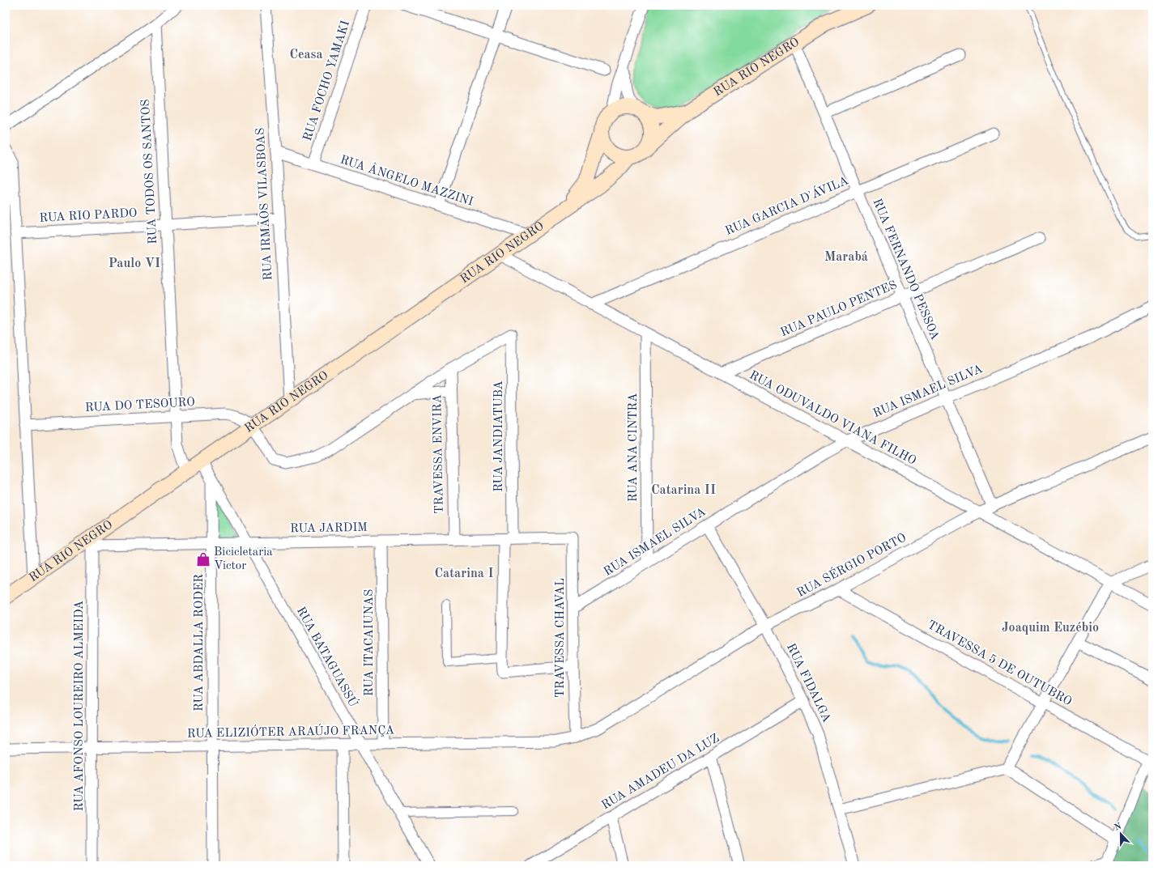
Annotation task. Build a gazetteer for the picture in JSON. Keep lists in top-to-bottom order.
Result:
{
  "streets": {
    "main road": ["RUA RIO NEGRO"],
    "street": [
      "RUA FOCHO YAMAKI",
      "RUA TODOS OS SANTOS",
      "RUA ÂNGELO MAZZINI",
      "RUA IRMÃOS VILASBOAS",
      "RUA GARCIA D'ÁVILA",
      "RUA RIO PARDO",
      "RUA FERNANDO PESSOA",
      "RUA PAULO PENTES",
      "RUA ISMAEL SILVA",
      "RUA DO TESOURO",
      "RUA ODUVALDO VIANA FILHO",
      "RUA JANDIATUBA",
      "RUA ANA CINTRA",
      "TRAVESSA ENVIRA",
      "RUA JARDIM",
      "RUA SÉRGIO PORTO",
      "TRAVESSA CHAVAL",
      "RUA ABDALLA RODER",
      "RUA ITACAIUNAS",
      "RUA BATAGUASSÚ",
      "TRAVESSA 5 DE OUTUBRO",
      "RUA FIDALGA",
      "RUA AFONSO LOUREIRO ALMEIDA",
      "RUA ELIZIÓTER ARAÚJO FRANÇA",
      "RUA AMADEU DA LUZ"
    ]
  },
  "crossings": [
    ["RUA RIO NEGRO", "RUA TODOS OS SANTOS"],
    ["RUA RIO NEGRO", "RUA ÂNGELO MAZZINI"],
    ["RUA RIO NEGRO", "RUA IRMÃOS VILASBOAS"],
    ["RUA RIO NEGRO", "RUA FERNANDO PESSOA"],
    ["RUA RIO NEGRO", "RUA DO TESOURO"],
    ["RUA RIO NEGRO", "RUA ODUVALDO VIANA FILHO"],
    ["RUA RIO NEGRO", "RUA JARDIM"],
    ["RUA RIO NEGRO", "RUA BATAGUASSÚ"],
    ["RUA RIO NEGRO", "RUA AFONSO LOUREIRO ALMEIDA"],
    ["RUA FOCHO YAMAKI", "RUA ÂNGELO MAZZINI"],
    ["RUA TODOS OS SANTOS", "RUA RIO PARDO"],
    ["RUA TODOS OS SANTOS", "RUA DO TESOURO"],
    ["RUA ÂNGELO MAZZINI", "RUA IRMÃOS VILASBOAS"],
    ["RUA IRMÃOS VILASBOAS", "RUA RIO PARDO"],
    ["RUA GARCIA D'ÁVILA", "RUA FERNANDO PESSOA"],
    ["RUA GARCIA D'ÁVILA", "RUA ODUVALDO VIANA FILHO"],
    ["RUA FERNANDO PESSOA", "RUA PAULO PENTES"],
    ["RUA FERNANDO PESSOA", "RUA ISMAEL SILVA"],
    ["RUA FERNANDO PESSOA", "RUA SÉRGIO PORTO"],
    ["RUA PAULO PENTES", "RUA ODUVALDO VIANA FILHO"],
    ["RUA ISMAEL SILVA", "RUA ODUVALDO VIANA FILHO"],
    ["RUA ISMAEL SILVA", "RUA ANA CINTRA"],
    ["RUA ISMAEL SILVA", "TRAVESSA CHAVAL"],
    ["RUA ISMAEL SILVA", "RUA FIDALGA"],
    ["RUA ODUVALDO VIANA FILHO", "RUA ANA CINTRA"],
    ["RUA ODUVALDO VIANA FILHO", "RUA SÉRGIO PORTO"],
    ["RUA JANDIATUBA", "TRAVESSA ENVIRA"],
    ["RUA JANDIATUBA", "RUA JARDIM"],
    ["RUA JANDIATUBA", "TRAVESSA CHAVAL"],
    ["TRAVESSA ENVIRA", "RUA JARDIM"],
    ["RUA JARDIM", "TRAVESSA CHAVAL"],
    ["RUA JARDIM", "RUA ABDALLA RODER"],
    ["RUA JARDIM", "RUA ITACAIUNAS"],
    ["RUA JARDIM", "RUA BATAGUASSÚ"],
    ["RUA JARDIM", "RUA AFONSO LOUREIRO ALMEIDA"],
    ["RUA SÉRGIO PORTO", "TRAVESSA CHAVAL"],
    ["RUA SÉRGIO PORTO", "TRAVESSA 5 DE OUTUBRO"],
    ["RUA SÉRGIO PORTO", "RUA FIDALGA"],
    ["RUA SÉRGIO PORTO", "RUA ELIZIÓTER ARAÚJO FRANÇA"],
    ["TRAVESSA CHAVAL", "RUA ELIZIÓTER ARAÚJO FRANÇA"],
    ["RUA ABDALLA RODER", "RUA BATAGUASSÚ"],
    ["RUA ABDALLA RODER", "RUA ELIZIÓTER ARAÚJO FRANÇA"],
    ["RUA ITACAIUNAS", "RUA ELIZIÓTER ARAÚJO FRANÇA"],
    ["RUA BATAGUASSÚ", "RUA ELIZIÓTER ARAÚJO FRANÇA"],
    ["RUA FIDALGA", "RUA AMADEU DA LUZ"],
    ["RUA AFONSO LOUREIRO ALMEIDA", "RUA ELIZIÓTER ARAÚJO FRANÇA"]
  ],
  "districts": [
    "Ceasa",
    "Marabá",
    "Paulo VI",
    "Catarina II",
    "Catarina I",
    "Joaquim Euzébio"
  ],
  "places": {
    "shop": ["Bicicletaria Victor"]
  },
  "north": "top"
}
